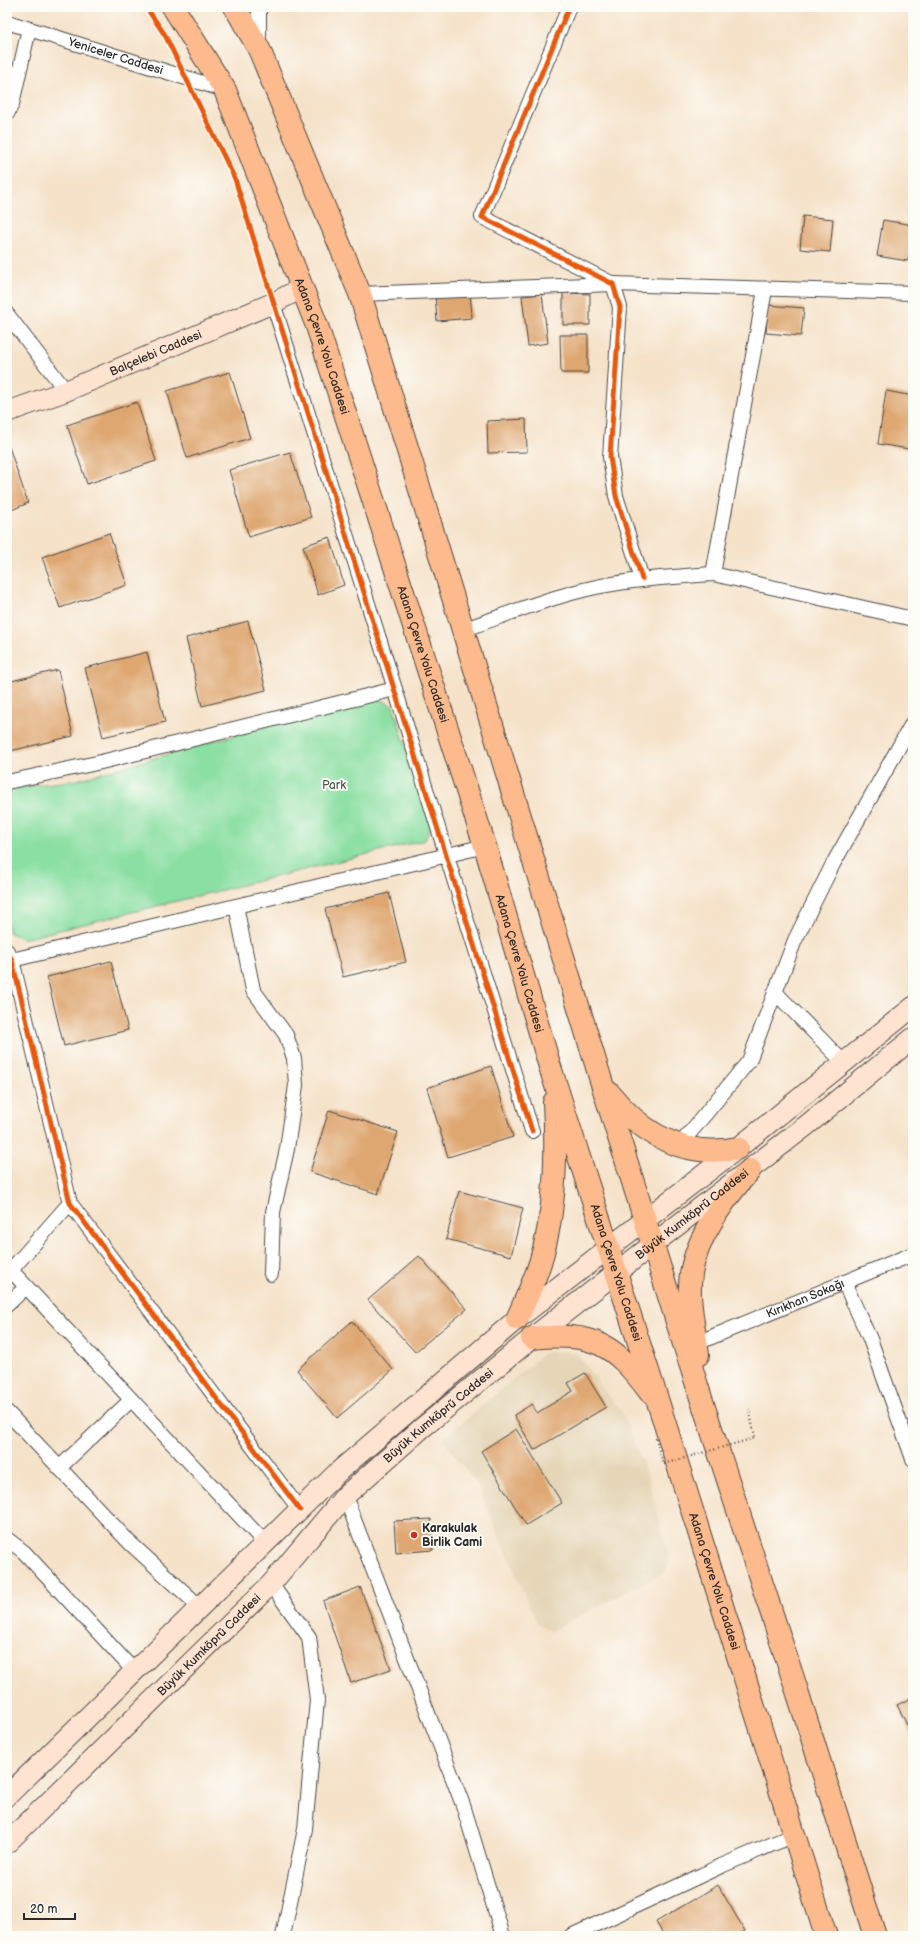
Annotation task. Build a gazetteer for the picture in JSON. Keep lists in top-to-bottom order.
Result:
{
  "streets": {
    "highway": ["Adana Çevre Yolu Caddesi"],
    "main road": ["Balçelebi Caddesi", "Büyük Kumköprü Caddesi"],
    "street": ["Yeniceler Caddesi", "Kırıkhan Sokağı"]
  },
  "crossings": [
    ["Yeniceler Caddesi", "Adana Çevre Yolu Caddesi"],
    ["Adana Çevre Yolu Caddesi", "Balçelebi Caddesi"],
    ["Adana Çevre Yolu Caddesi", "Büyük Kumköprü Caddesi"]
  ],
  "parks": ["Park"],
  "places": ["Karakulak Birlik Cami"],
  "scale_bar": "20 m"
}
